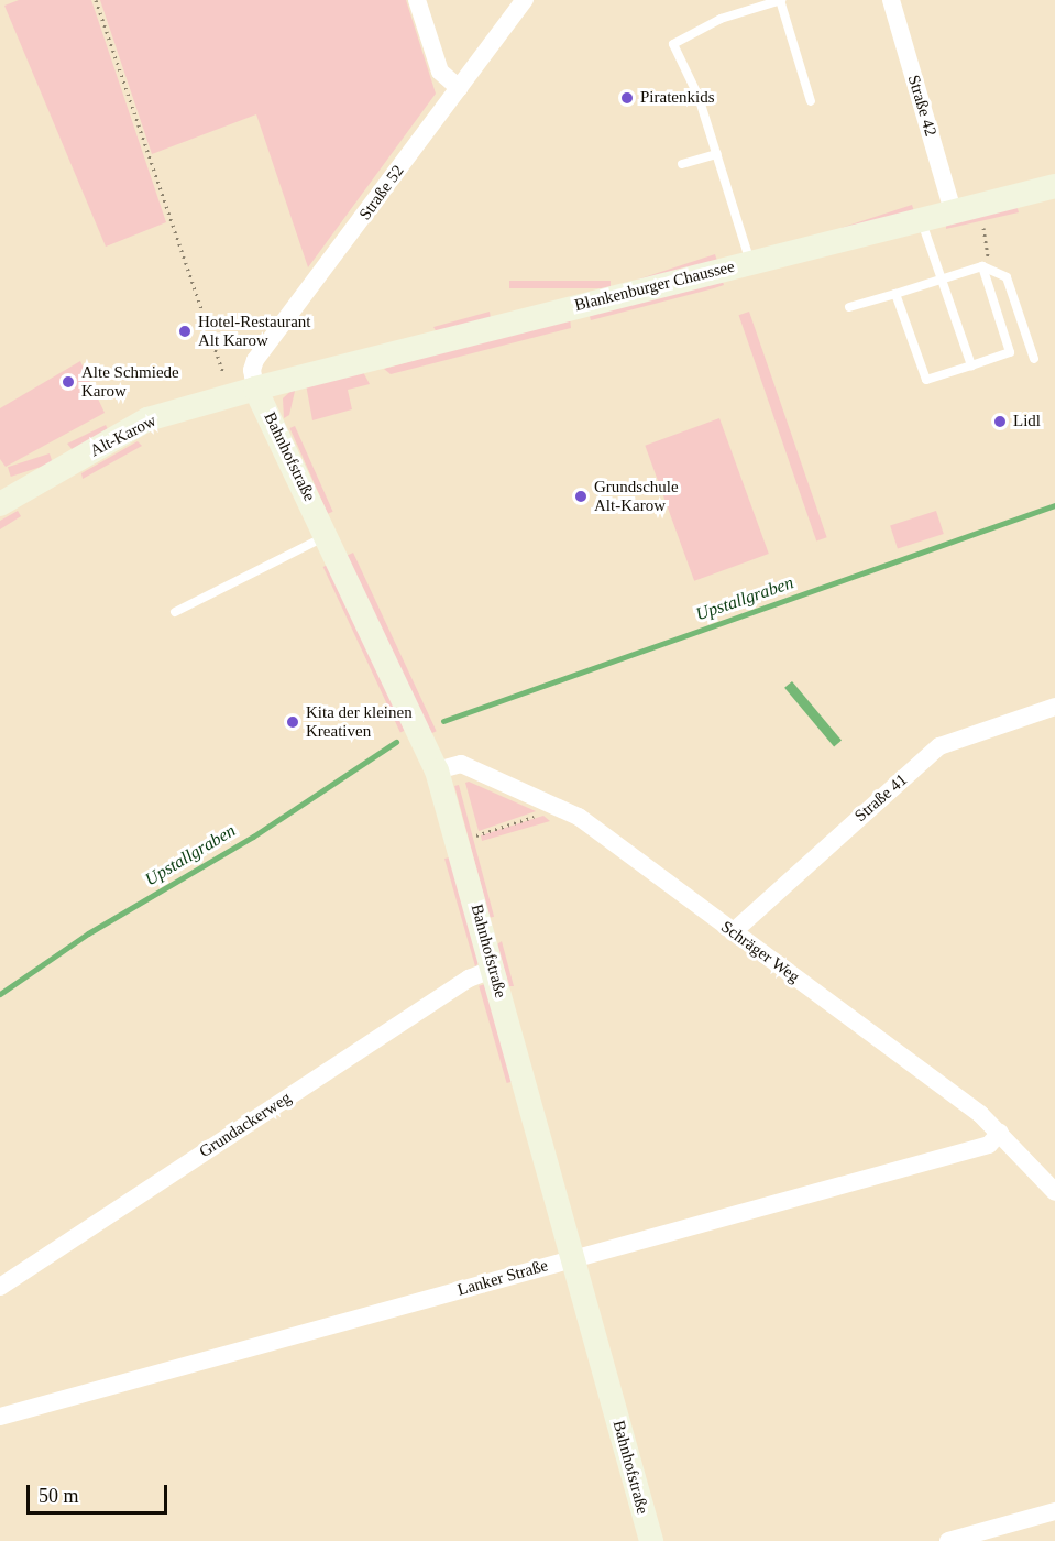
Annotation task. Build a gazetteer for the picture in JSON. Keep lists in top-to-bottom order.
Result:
{
  "streets": {
    "main road": ["Blankenburger Chaussee", "Alt-Karow", "Bahnhofstraße"],
    "street": [
      "Straße 42",
      "Straße 52",
      "Straße 41",
      "Schräger Weg",
      "Grundackerweg",
      "Lanker Straße"
    ]
  },
  "crossings": [
    ["Straße 42", "Blankenburger Chaussee"],
    ["Straße 52", "Blankenburger Chaussee"],
    ["Straße 52", "Alt-Karow"],
    ["Straße 52", "Bahnhofstraße"],
    ["Blankenburger Chaussee", "Alt-Karow"],
    ["Blankenburger Chaussee", "Bahnhofstraße"],
    ["Alt-Karow", "Bahnhofstraße"],
    ["Bahnhofstraße", "Schräger Weg"],
    ["Bahnhofstraße", "Grundackerweg"],
    ["Bahnhofstraße", "Lanker Straße"],
    ["Straße 41", "Schräger Weg"],
    ["Schräger Weg", "Lanker Straße"]
  ],
  "water": ["Upstallgraben"],
  "places": [
    "Piratenkids",
    "Hotel-Restaurant Alt Karow",
    "Alte Schmiede Karow",
    "Lidl",
    "Grundschule Alt-Karow",
    "Kita der kleinen Kreativen"
  ],
  "scale_bar": "50 m"
}
